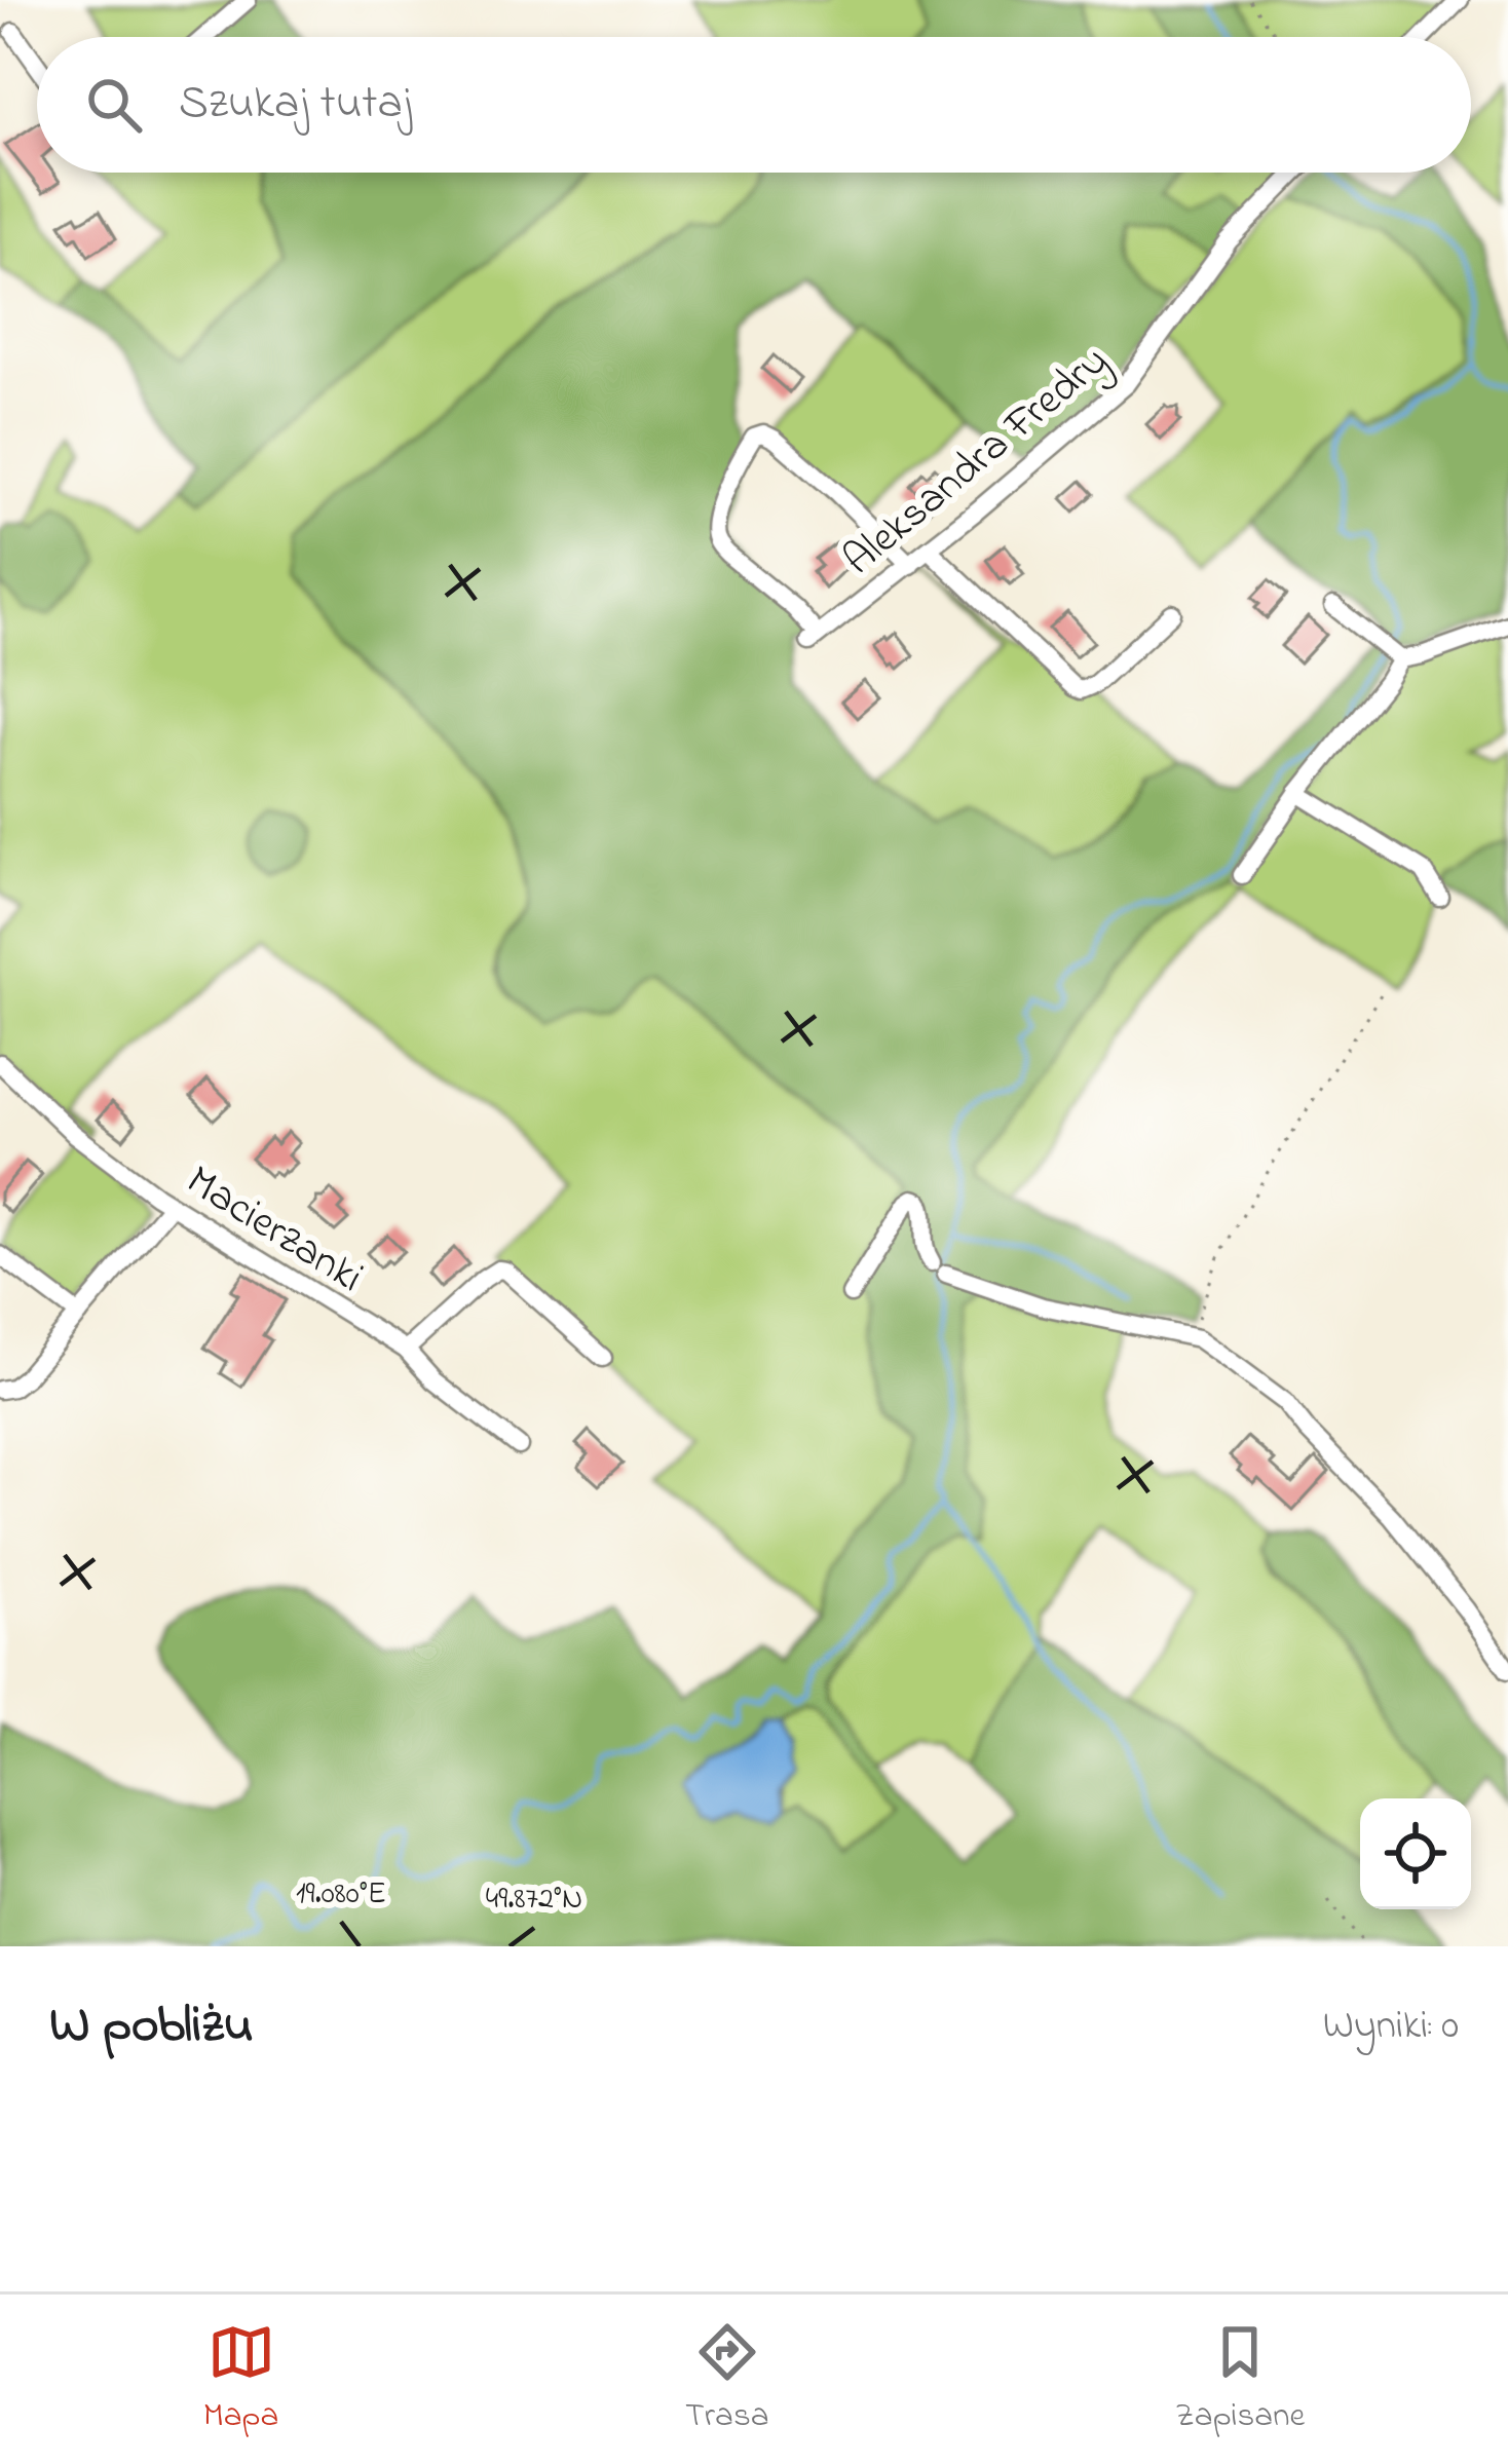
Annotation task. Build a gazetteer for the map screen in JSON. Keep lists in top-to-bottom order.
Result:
{
  "streets": {
    "street": ["Aleksandra Fredry", "Macierzanki"]
  },
  "page": {
    "search": "Szukaj tutaj",
    "heading": ["W pobliżu", "Wyniki: 0"],
    "nav": ["Mapa", "Trasa", "Zapisane"]
  },
  "coordinates": ["19.080°E", "49.872°N"]
}
